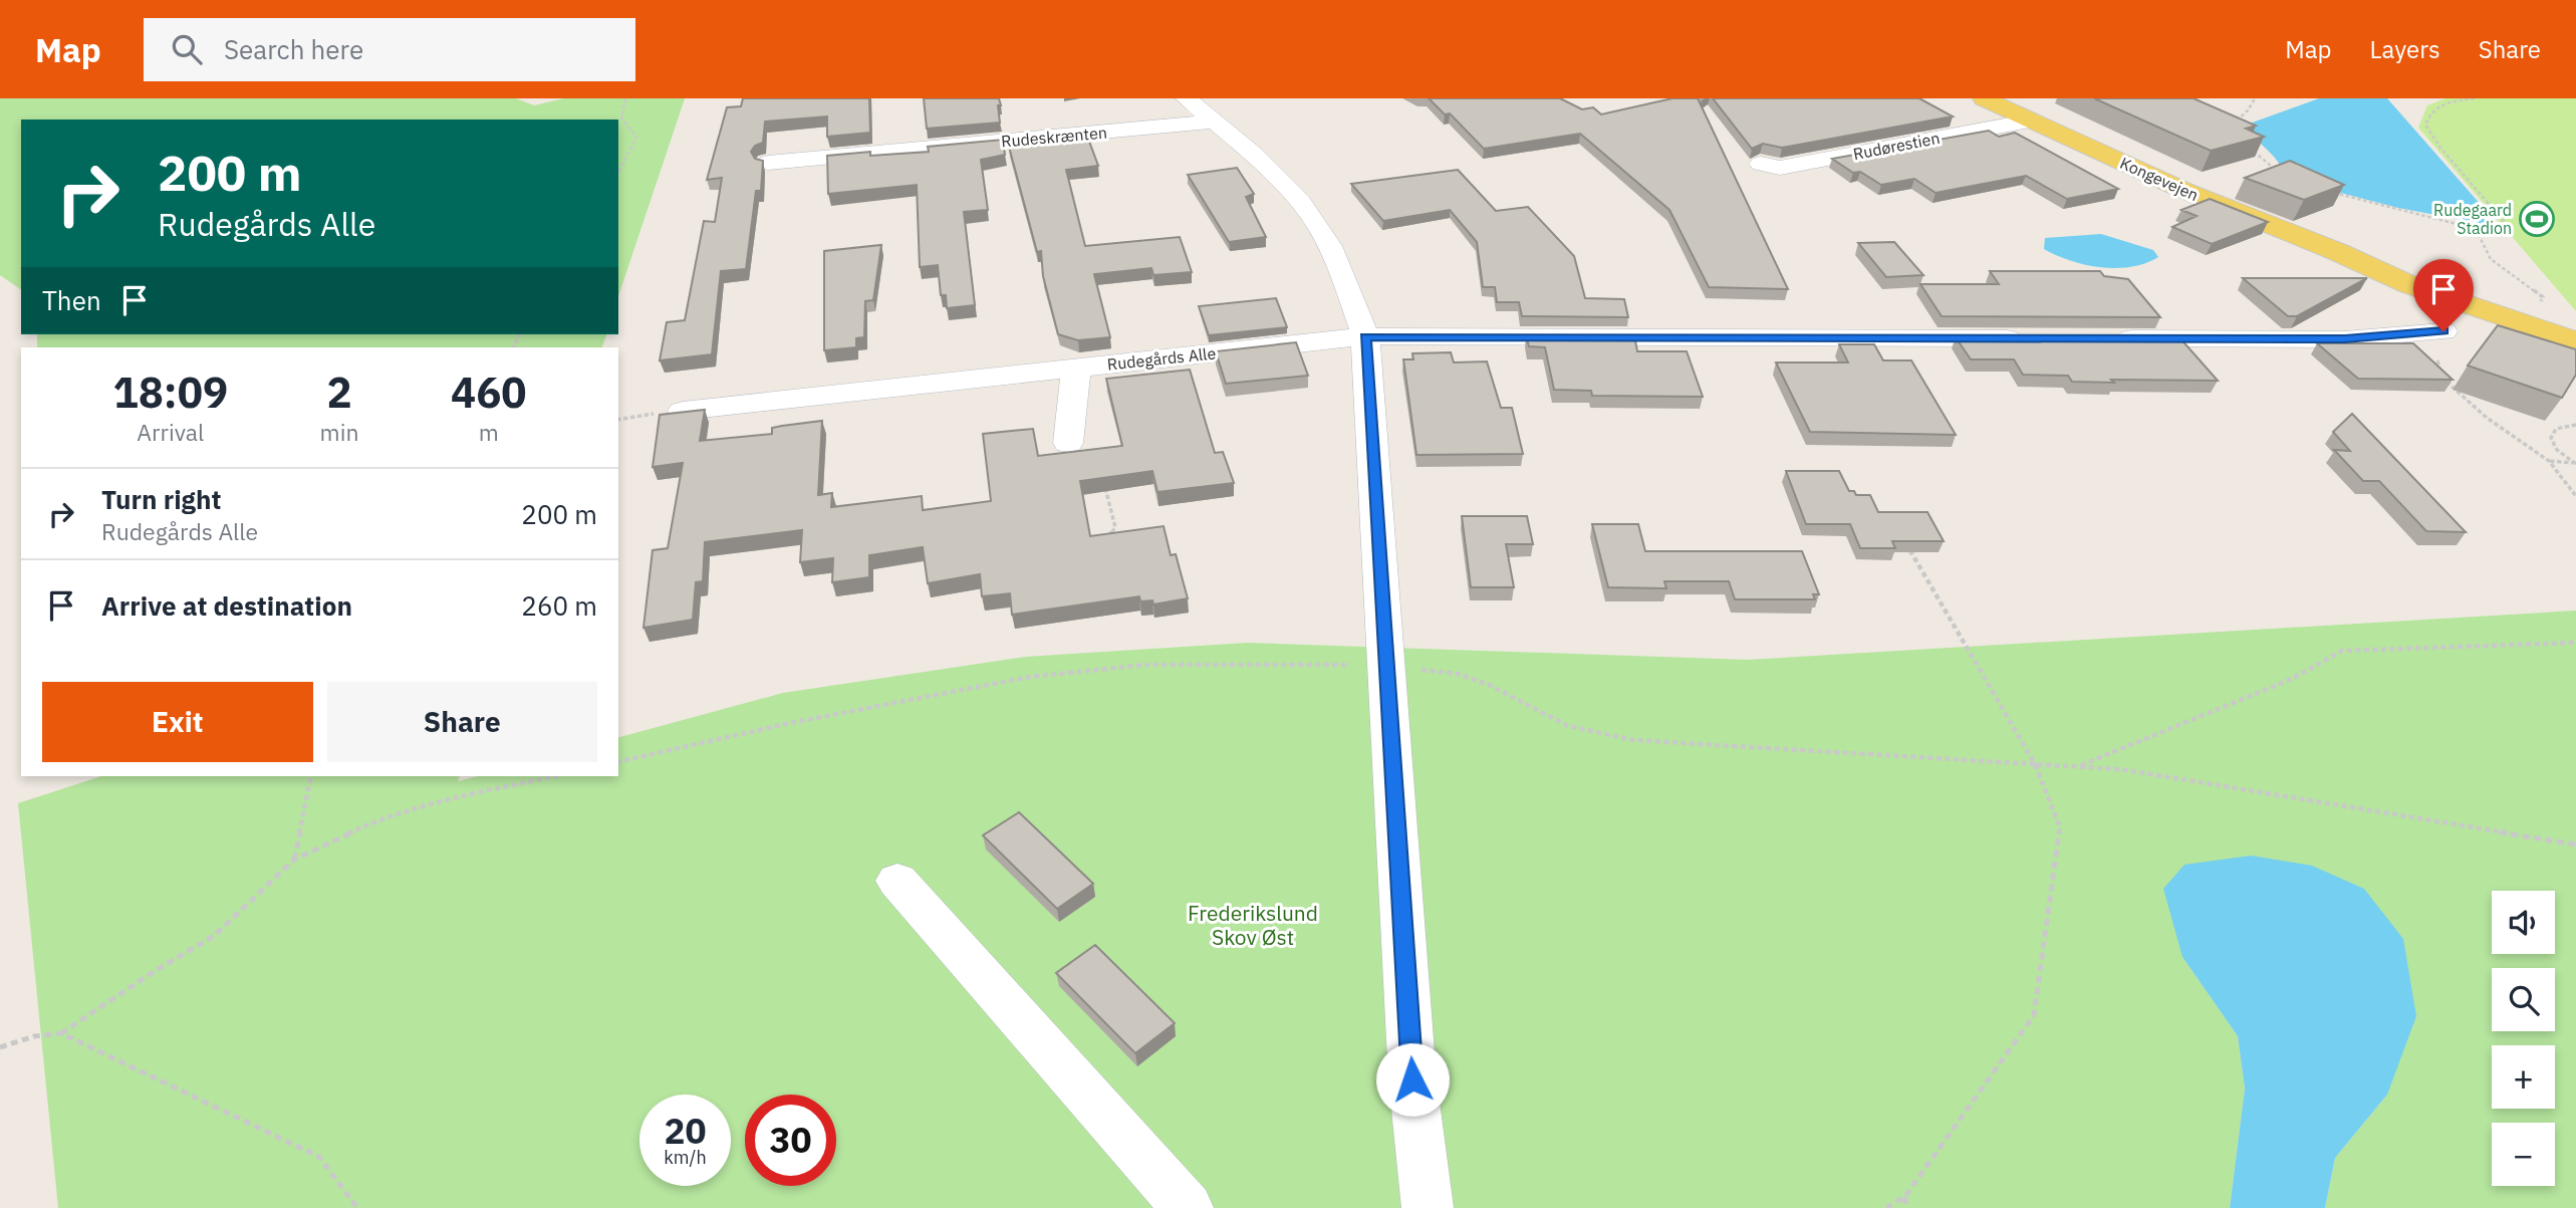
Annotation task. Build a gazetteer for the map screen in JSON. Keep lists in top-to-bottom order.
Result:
{
  "streets": {
    "main road": ["Kongevejen"],
    "street": ["Rudeskrænten", "Rudørestien", "Rudegårds Alle"]
  },
  "crossings": [
    ["Rudørestien", "Kongevejen"]
  ],
  "parks": ["Frederikslund Skov Øst"],
  "places": {
    "sports": ["Rudegaard Stadion"]
  },
  "page": {
    "header": "Map",
    "search": "Search here",
    "nav": ["Map", "Layers", "Share"],
    "turn": ["200 m", "Rudegårds Alle"],
    "then": "Then",
    "eta": [
      "18:09",
      "Arrival",
      "2",
      "min",
      "460",
      "m"
    ],
    "list": [
      {
        "name": "Turn right",
        "note": "Rudegårds Alle",
        "value": "200 m"
      },
      {
        "name": "Arrive at destination",
        "value": "260 m"
      }
    ],
    "buttons": ["Exit", "Share"],
    "map_buttons": ["+", "−"],
    "speed": "20 km/h",
    "limit": "30"
  }
}
